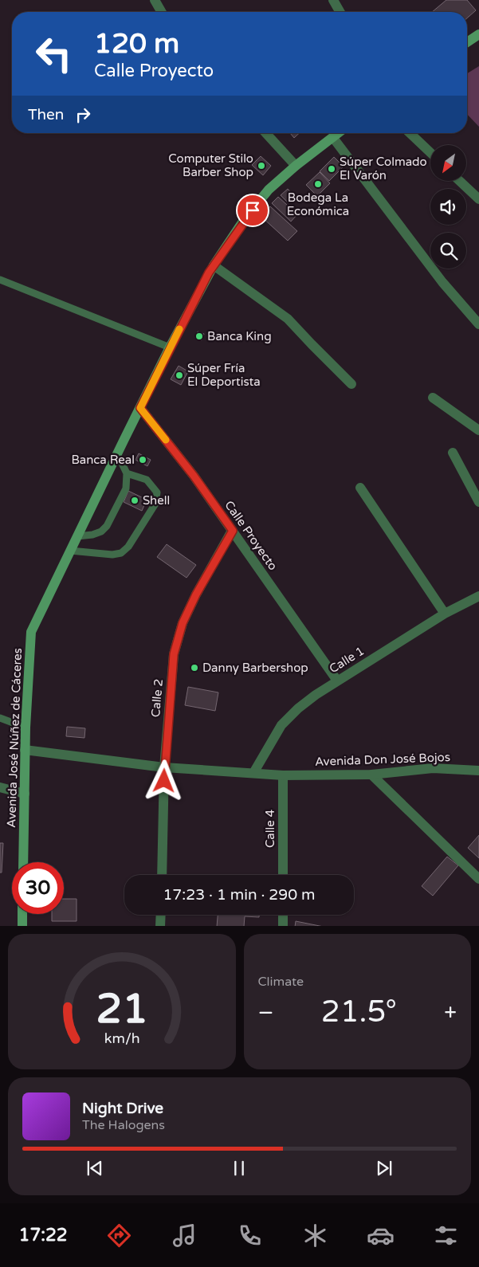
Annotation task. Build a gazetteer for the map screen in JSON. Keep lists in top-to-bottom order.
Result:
{
  "streets": {
    "main road": ["Avenida José Núñez de Cáceres"],
    "street": [
      "Calle Proyecto",
      "Calle 1",
      "Calle 2",
      "Avenida Don José Bojos",
      "Calle 4"
    ]
  },
  "crossings": [
    ["Calle Proyecto", "Calle 1"],
    ["Calle Proyecto", "Calle 2"],
    ["Calle Proyecto", "Avenida José Núñez de Cáceres"],
    ["Calle 1", "Avenida Don José Bojos"],
    ["Calle 2", "Avenida Don José Bojos"],
    ["Avenida José Núñez de Cáceres", "Avenida Don José Bojos"],
    ["Avenida Don José Bojos", "Calle 4"]
  ],
  "places": [
    "Computer Stilo Barber Shop",
    "Súper Colmado El Varón",
    "Bodega La Económica",
    "Banca King",
    "Súper Fría El Deportista",
    "Banca Real",
    "Shell",
    "Danny Barbershop"
  ],
  "north": "bottom left",
  "page": {
    "turn": ["120 m", "Calle Proyecto"],
    "then": "Then",
    "limit": "30",
    "trip": "17:23 · 1 min · 290 m",
    "tile": "Climate",
    "heat": ["−", "21.5°", "+"],
    "song": ["Night Drive", "The Halogens"],
    "tabs": "17:22",
    "gauge": ["21", "km/h"]
  }
}
